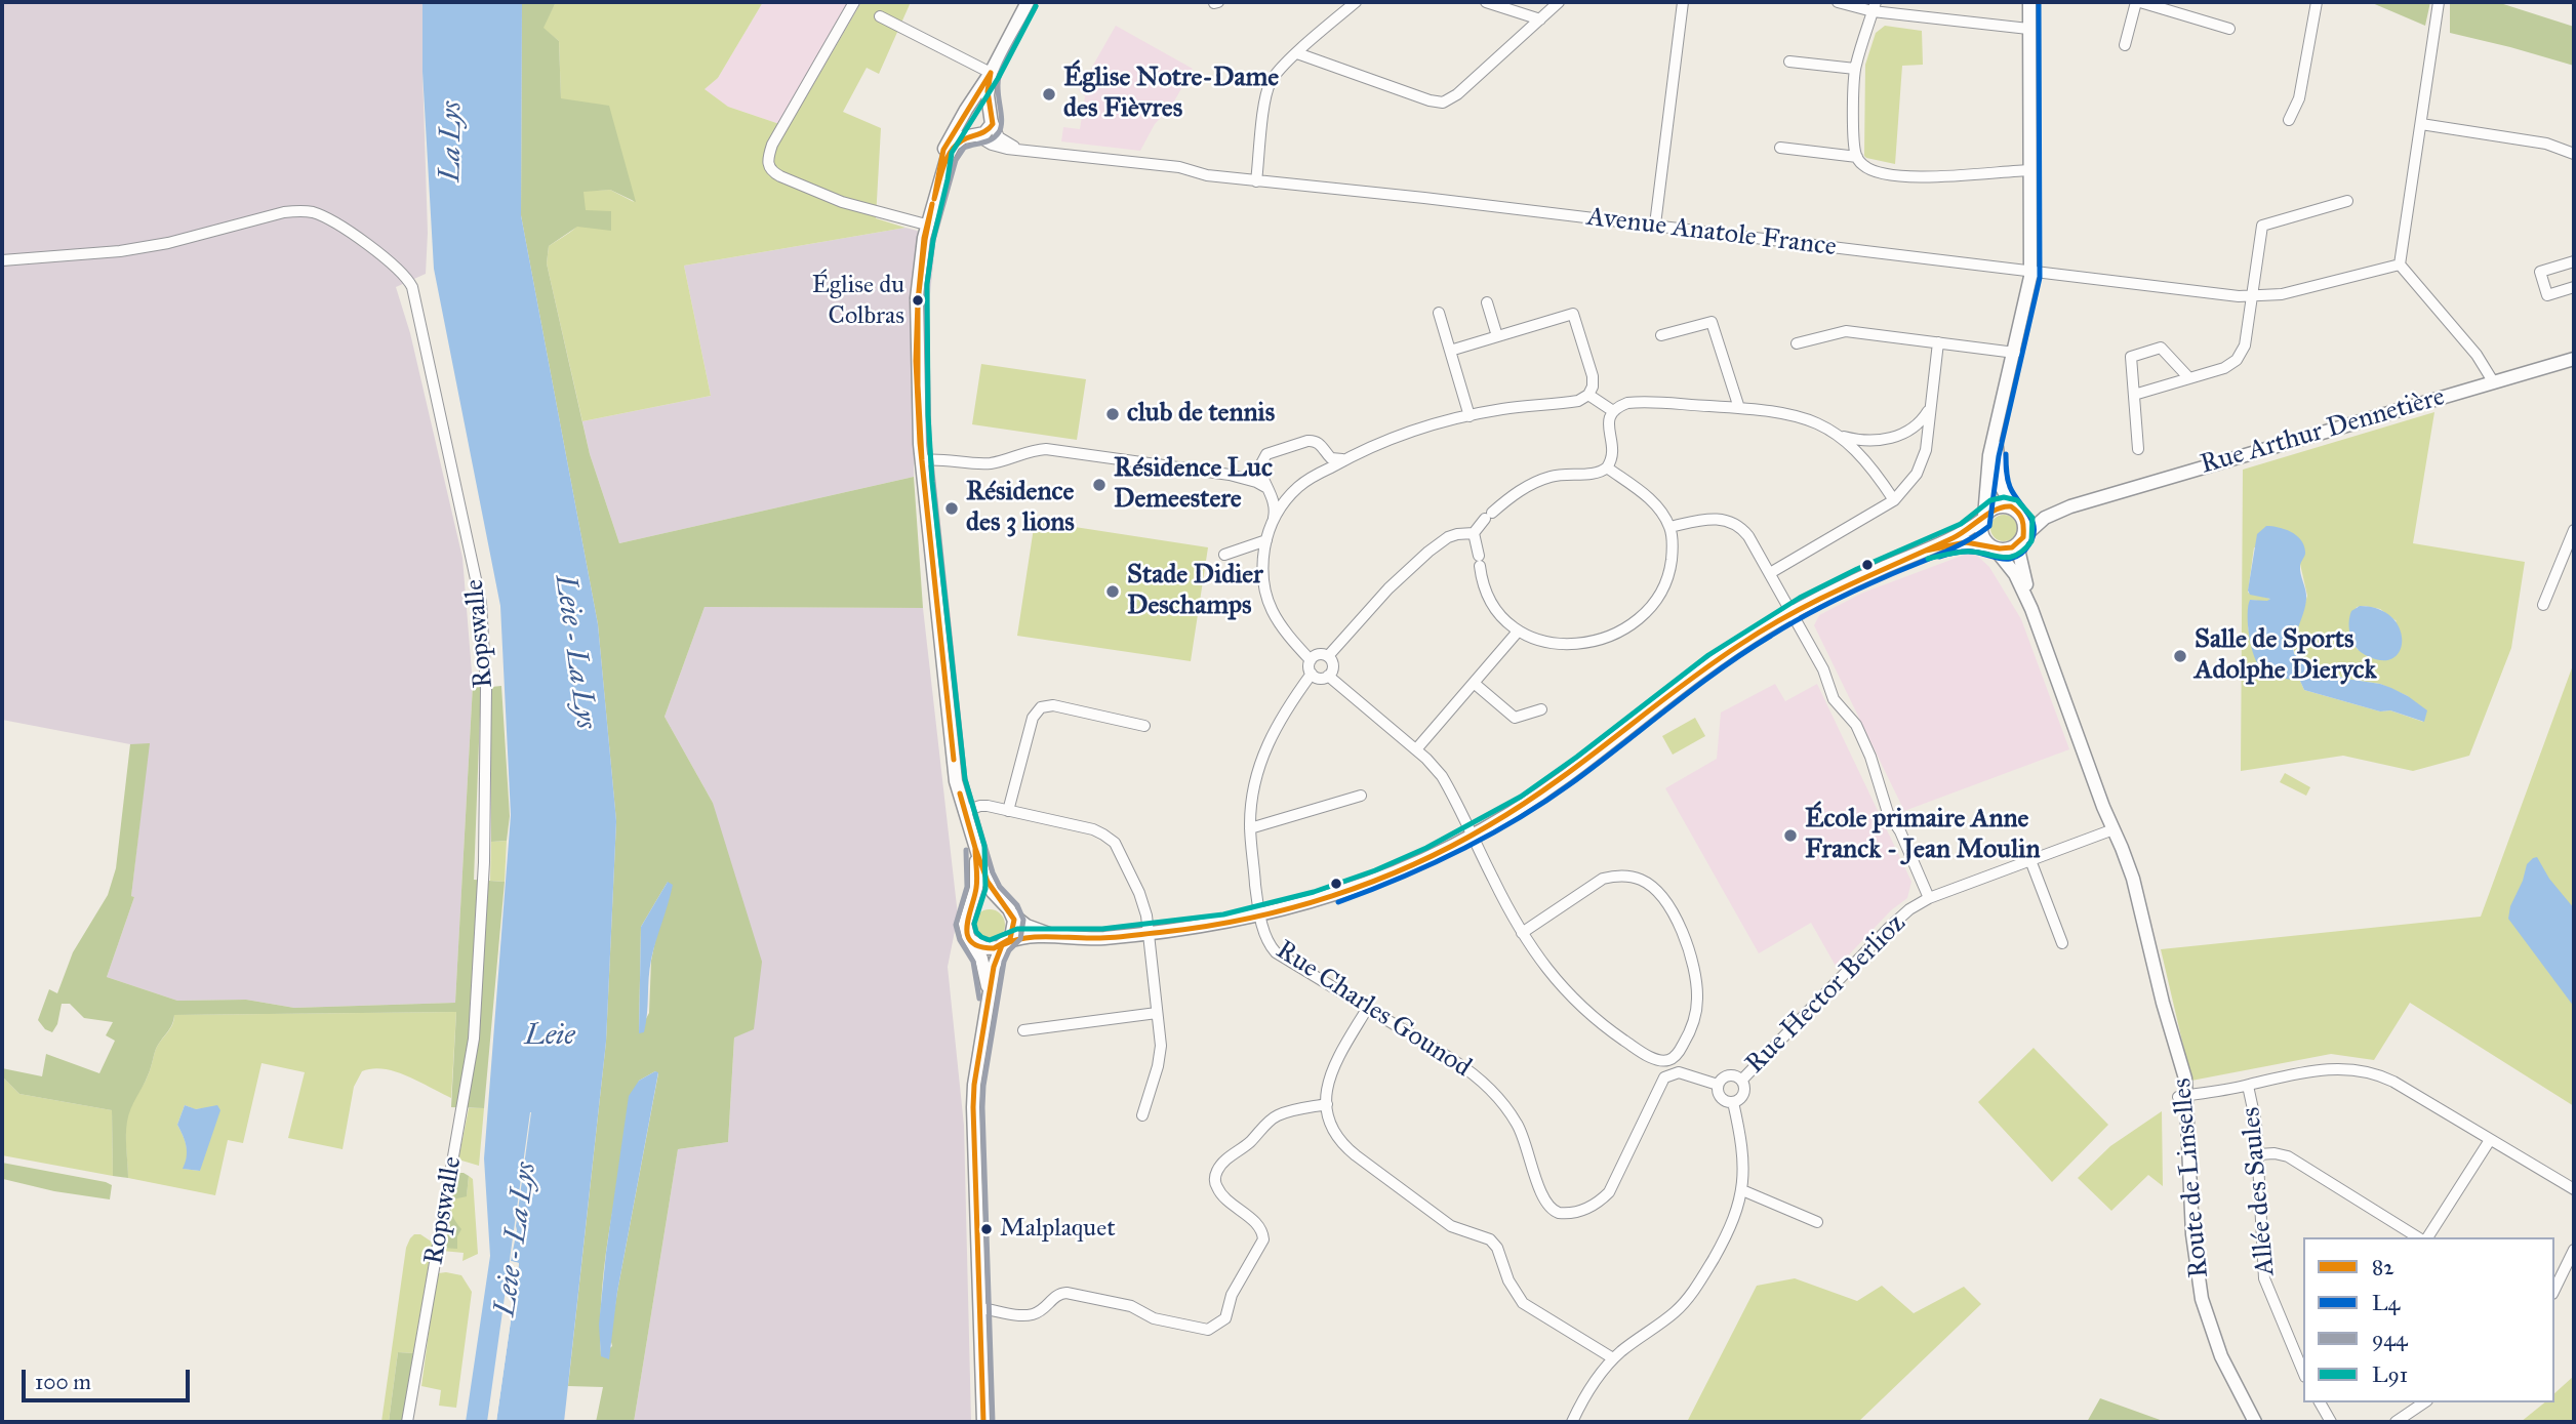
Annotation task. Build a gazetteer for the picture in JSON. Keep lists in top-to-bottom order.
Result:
{
  "streets": {
    "street": [
      "Avenue Anatole France",
      "Rue Arthur Dennetière",
      "Ropswalle",
      "Rue Hector Berlioz",
      "Rue Charles Gounod",
      "Route de Linselles",
      "Allée des Saules"
    ]
  },
  "crossings": [
    ["Rue Arthur Dennetière", "Route de Linselles"],
    ["Rue Hector Berlioz", "Rue Charles Gounod"],
    ["Rue Hector Berlioz", "Route de Linselles"]
  ],
  "water": ["La Lys", "Leie - La Lys", "Leie"],
  "places": [
    "Église Notre-Dame des Fièvres",
    "Église du Colbras",
    "club de tennis",
    "Résidence Luc Demeestere",
    "Résidence des 3 lions",
    "Stade Didier Deschamps",
    "Salle de Sports Adolphe Dieryck",
    "École primaire Anne Franck - Jean Moulin",
    "Malplaquet"
  ],
  "lines": [
    "transit line L4",
    "transit line 944",
    "transit line L91",
    "transit line 82"
  ],
  "legend": [
    "82",
    "L4",
    "944",
    "L91"
  ],
  "scale_bar": "100 m"
}
